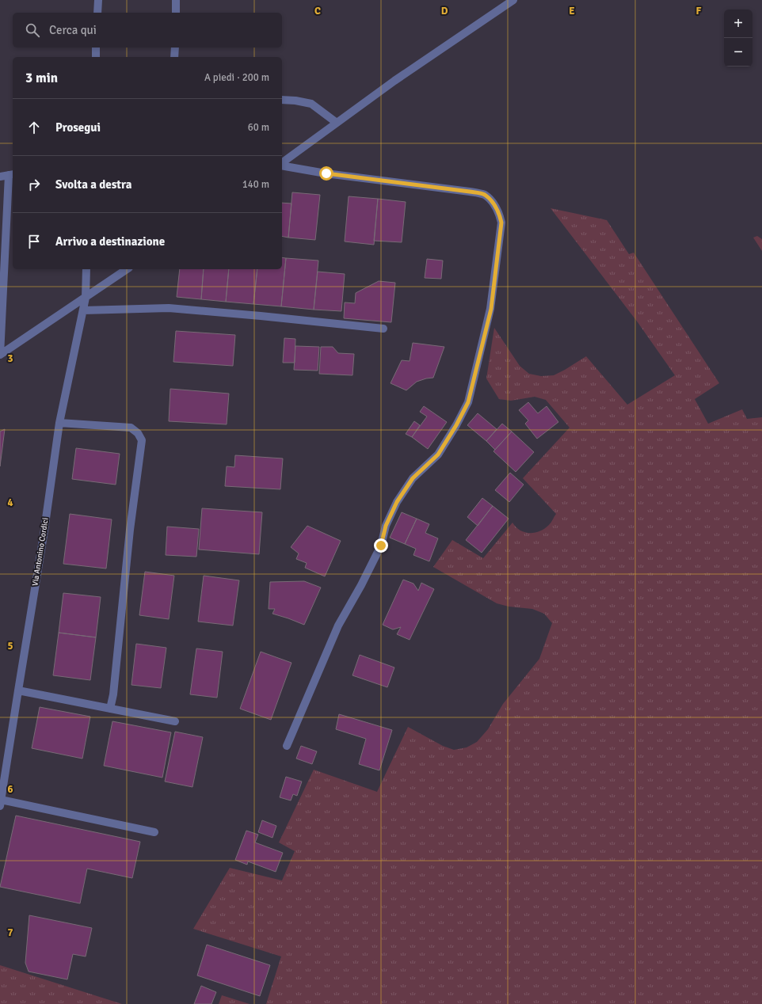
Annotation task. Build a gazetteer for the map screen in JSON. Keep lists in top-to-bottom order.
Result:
{
  "streets": {
    "street": ["Via Antonino Cordici"]
  },
  "page": {
    "map_buttons": ["+", "−"],
    "search": "Cerca qui",
    "heading": ["3 min", "A piedi · 200 m"],
    "list": [
      ["Prosegui", "60 m"],
      ["Svolta a destra", "140 m"],
      "Arrivo a destinazione"
    ]
  },
  "grid": {
    "columns": [
      "C",
      "D",
      "E",
      "F"
    ],
    "rows": [
      "3",
      "4",
      "5",
      "6",
      "7"
    ]
  }
}
